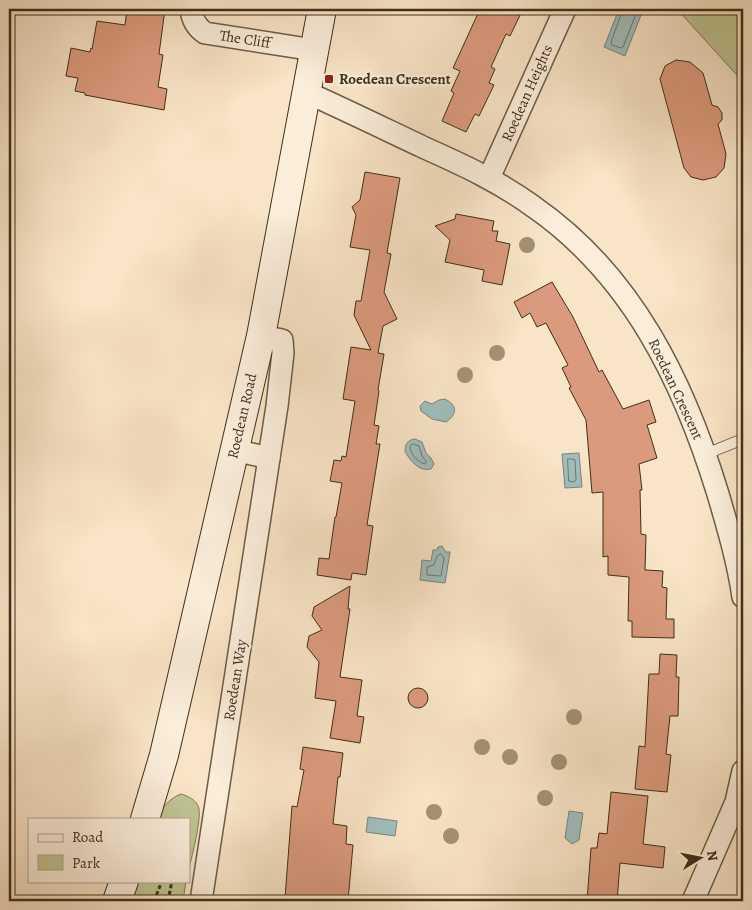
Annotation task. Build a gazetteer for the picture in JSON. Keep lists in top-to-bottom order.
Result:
{
  "streets": {
    "main road": ["Roedean Road"],
    "street": [
      "The Cliff",
      "Roedean Heights",
      "Roedean Crescent",
      "Roedean Way"
    ]
  },
  "crossings": [
    ["The Cliff", "Roedean Road"],
    ["Roedean Heights", "Roedean Crescent"],
    ["Roedean Crescent", "Roedean Road"],
    ["Roedean Road", "Roedean Way"]
  ],
  "places": {
    "transit": ["Roedean Crescent"]
  },
  "legend": ["Road", "Park"],
  "north": "right"
}
